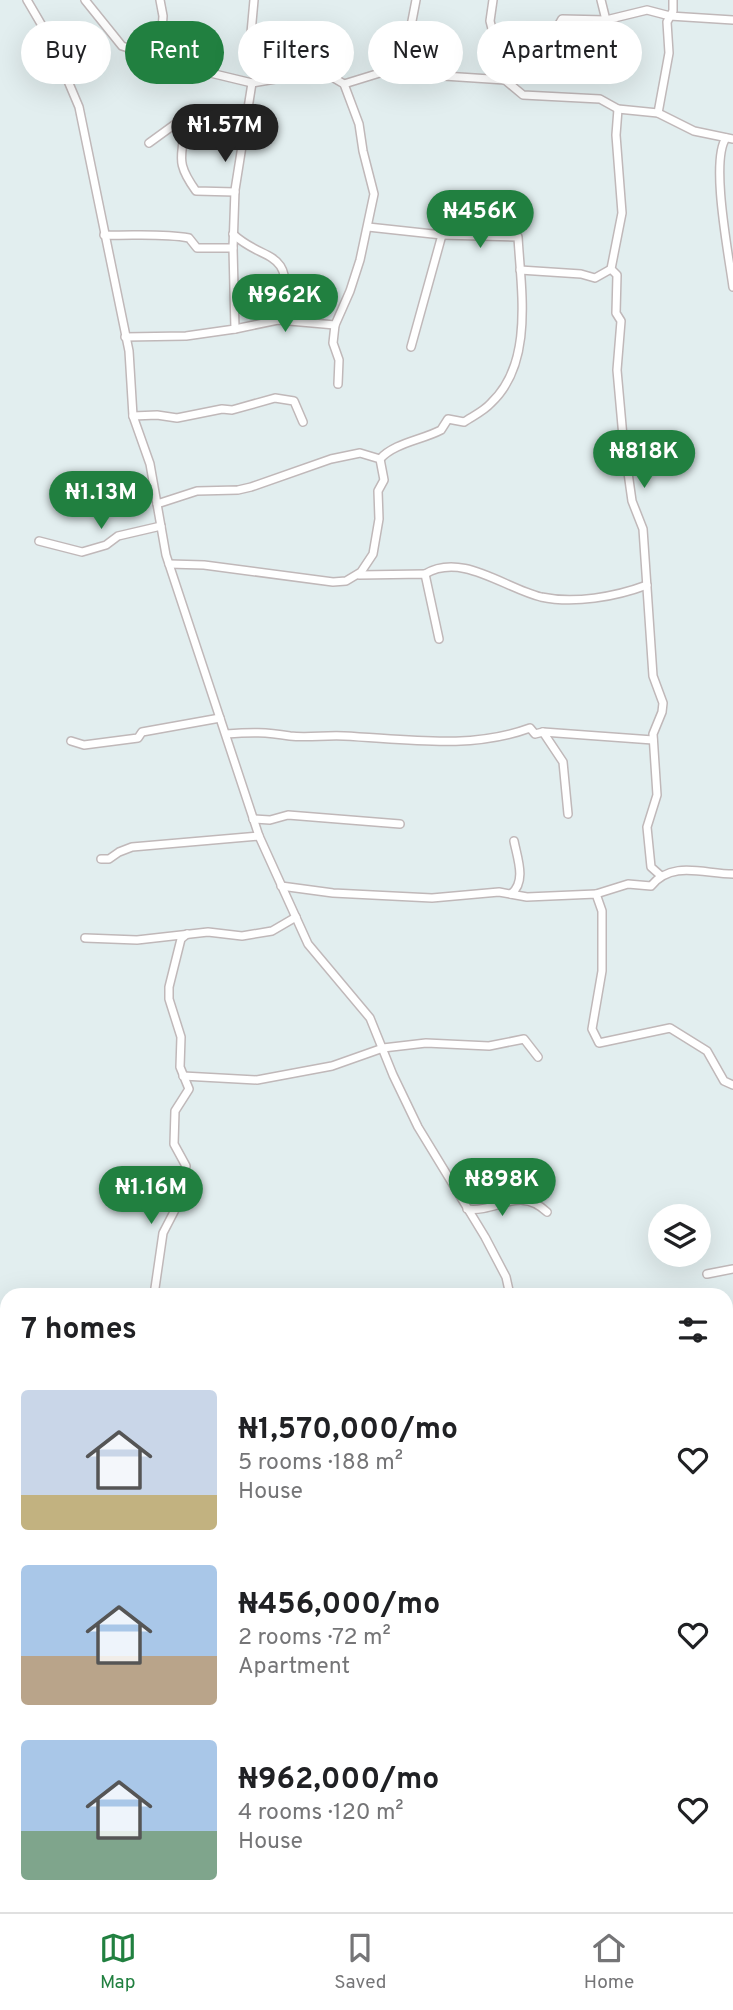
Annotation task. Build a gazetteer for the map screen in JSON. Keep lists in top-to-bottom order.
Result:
{
  "page": {
    "chip": [
      "Buy",
      "Rent",
      "Filters",
      "New",
      "Apartment"
    ],
    "price": [
      "₦1.57M",
      "₦456K",
      "₦962K",
      "₦818K",
      "₦1.13M",
      "₦898K",
      "₦1.16M"
    ],
    "heading": "7 homes",
    "list": [
      {
        "name": "₦1,570,000/mo",
        "note": "5 rooms · 188 m² · House"
      },
      {
        "name": "₦456,000/mo",
        "note": "2 rooms · 72 m² · Apartment"
      },
      {
        "name": "₦962,000/mo",
        "note": "4 rooms · 120 m² · House"
      }
    ],
    "tabs": ["Map", "Saved", "Home"]
  }
}
